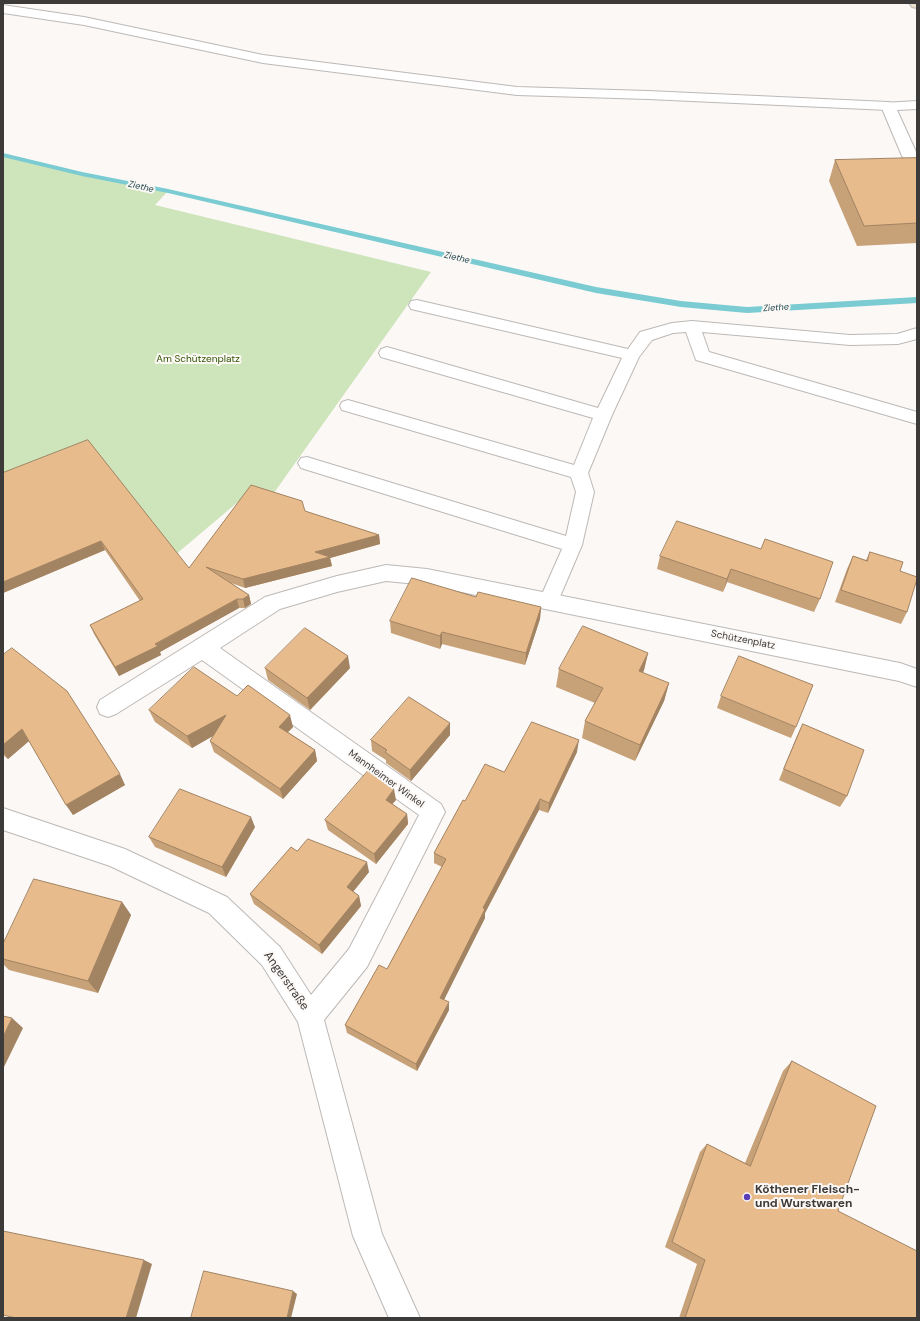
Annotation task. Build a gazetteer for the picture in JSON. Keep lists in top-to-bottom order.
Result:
{
  "streets": {
    "street": ["Schützenplatz", "Mannheimer Winkel", "Angerstraße"]
  },
  "crossings": [
    ["Mannheimer Winkel", "Angerstraße"]
  ],
  "water": ["Ziethe"],
  "parks": ["Am Schützenplatz"],
  "places": ["Köthener Fleisch- und Wurstwaren"]
}
